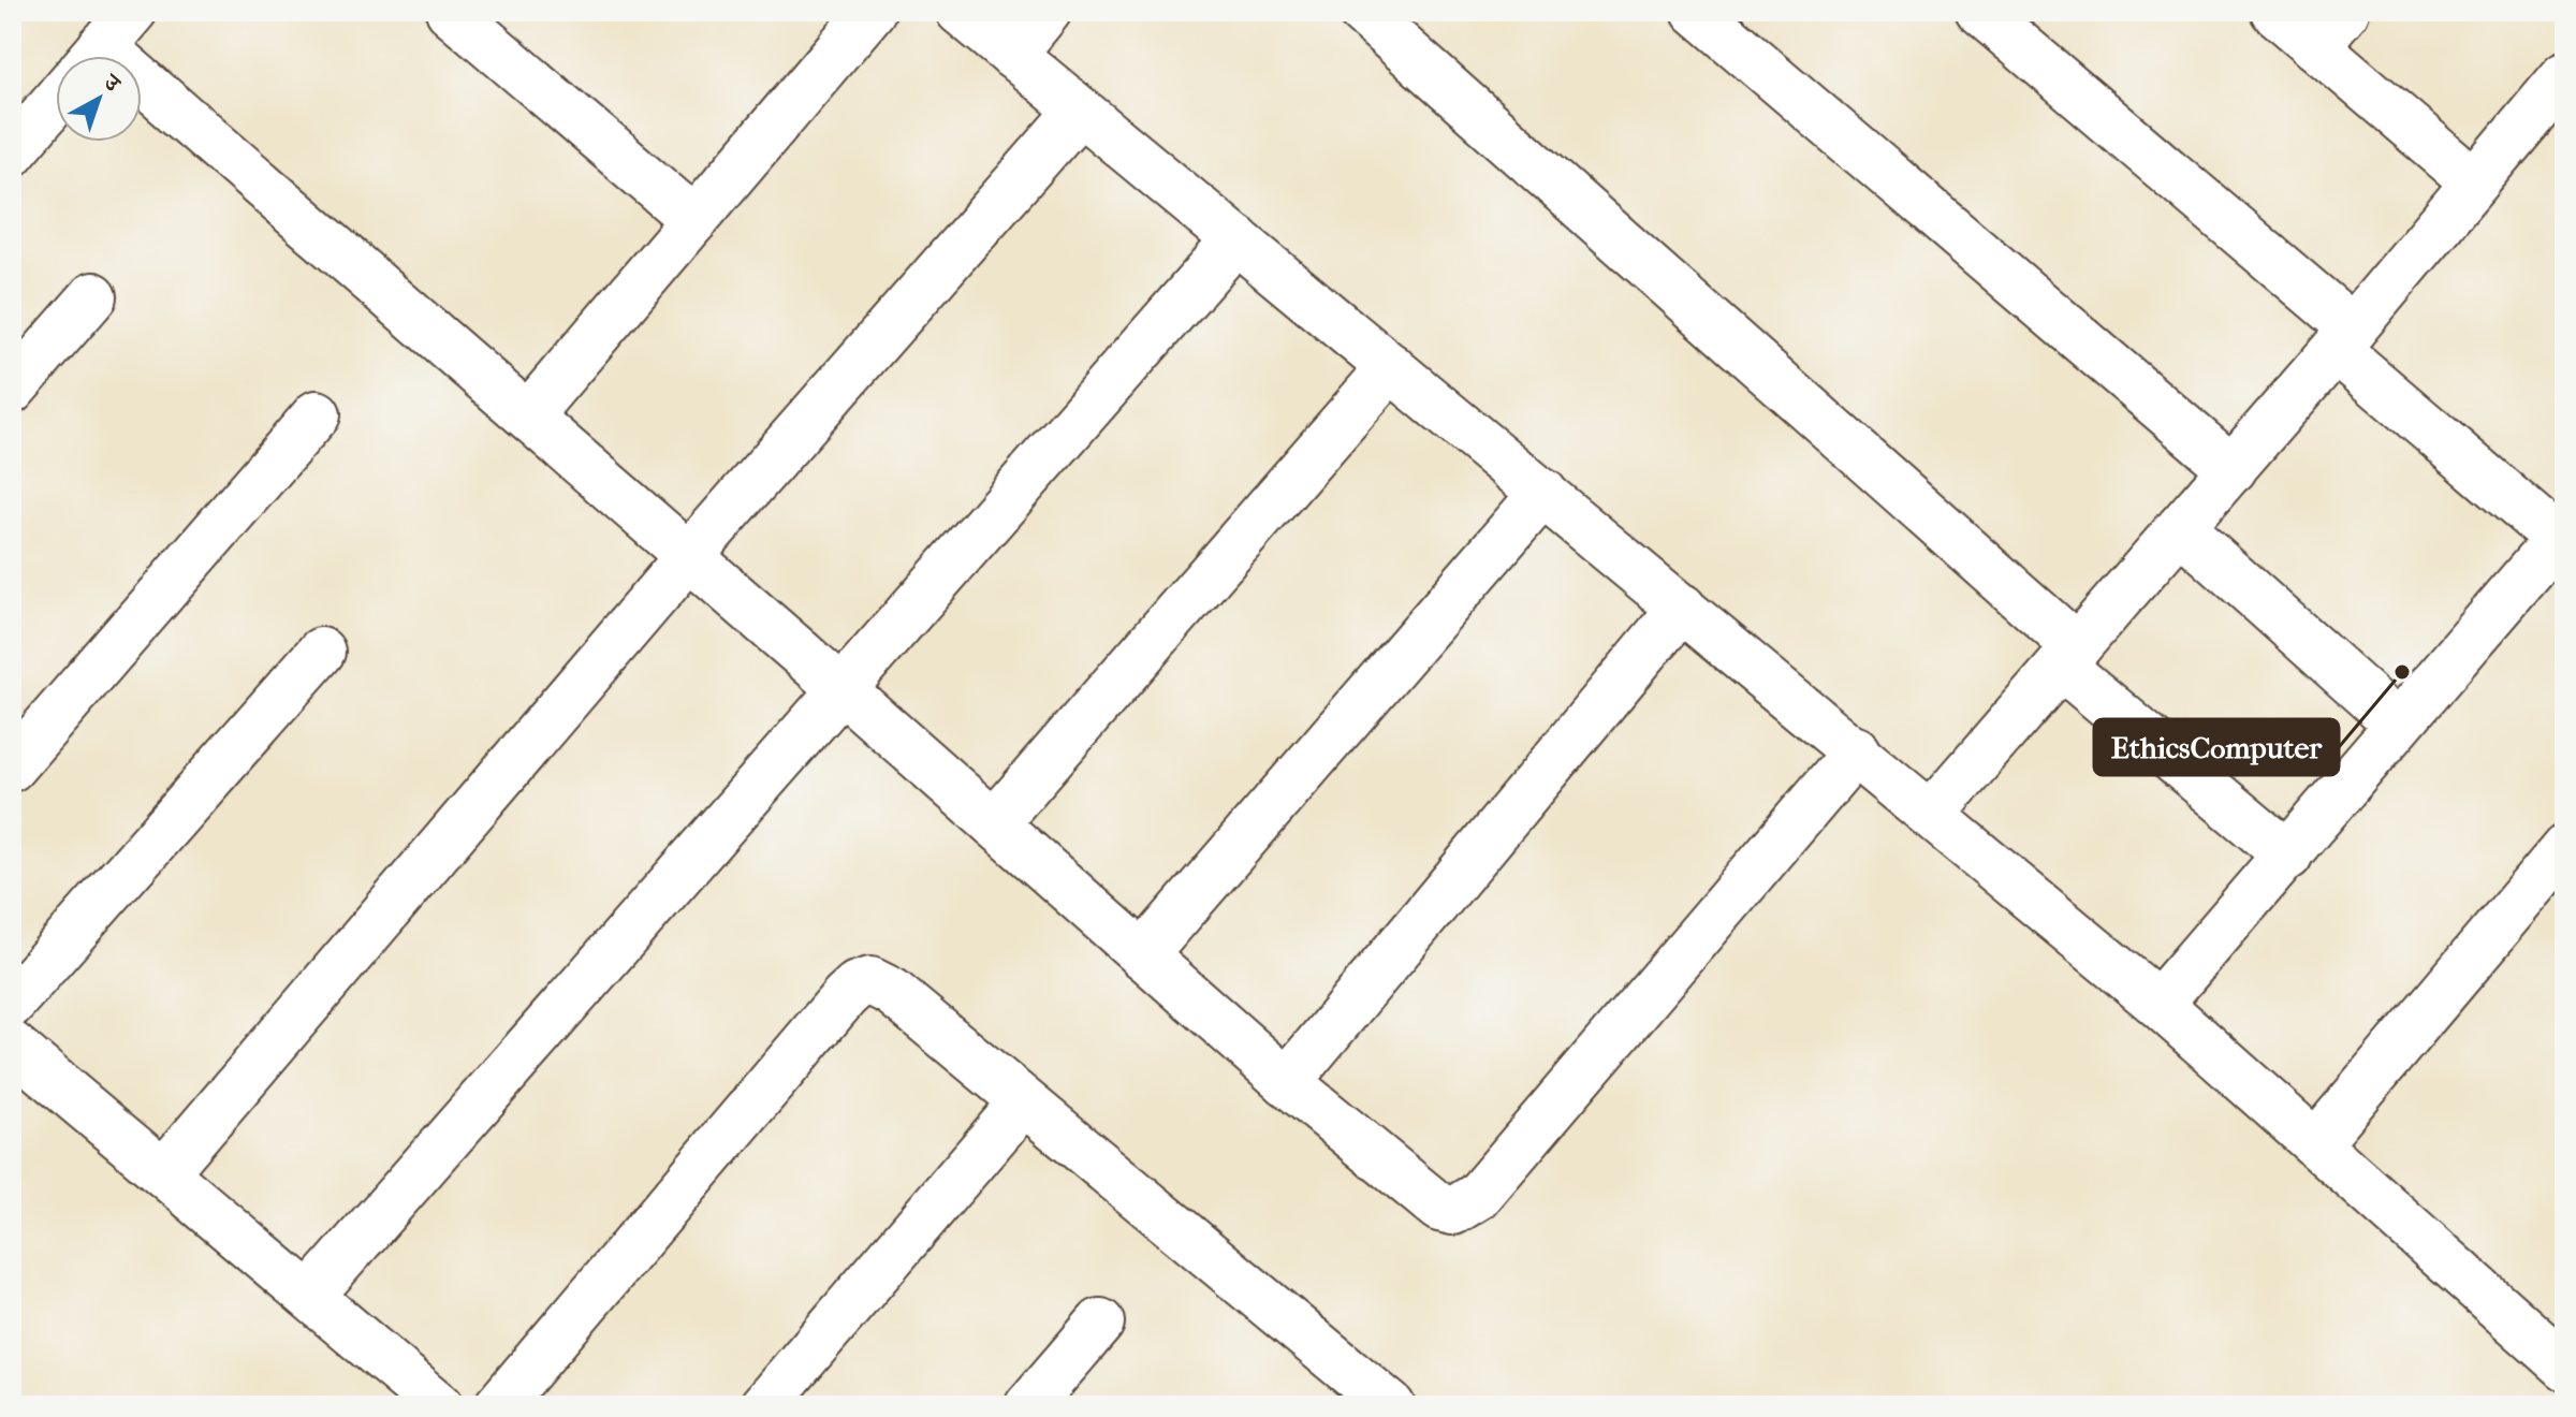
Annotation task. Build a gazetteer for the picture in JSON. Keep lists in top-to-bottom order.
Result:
{
  "places": ["EthicsComputer"],
  "north": "top right"
}
